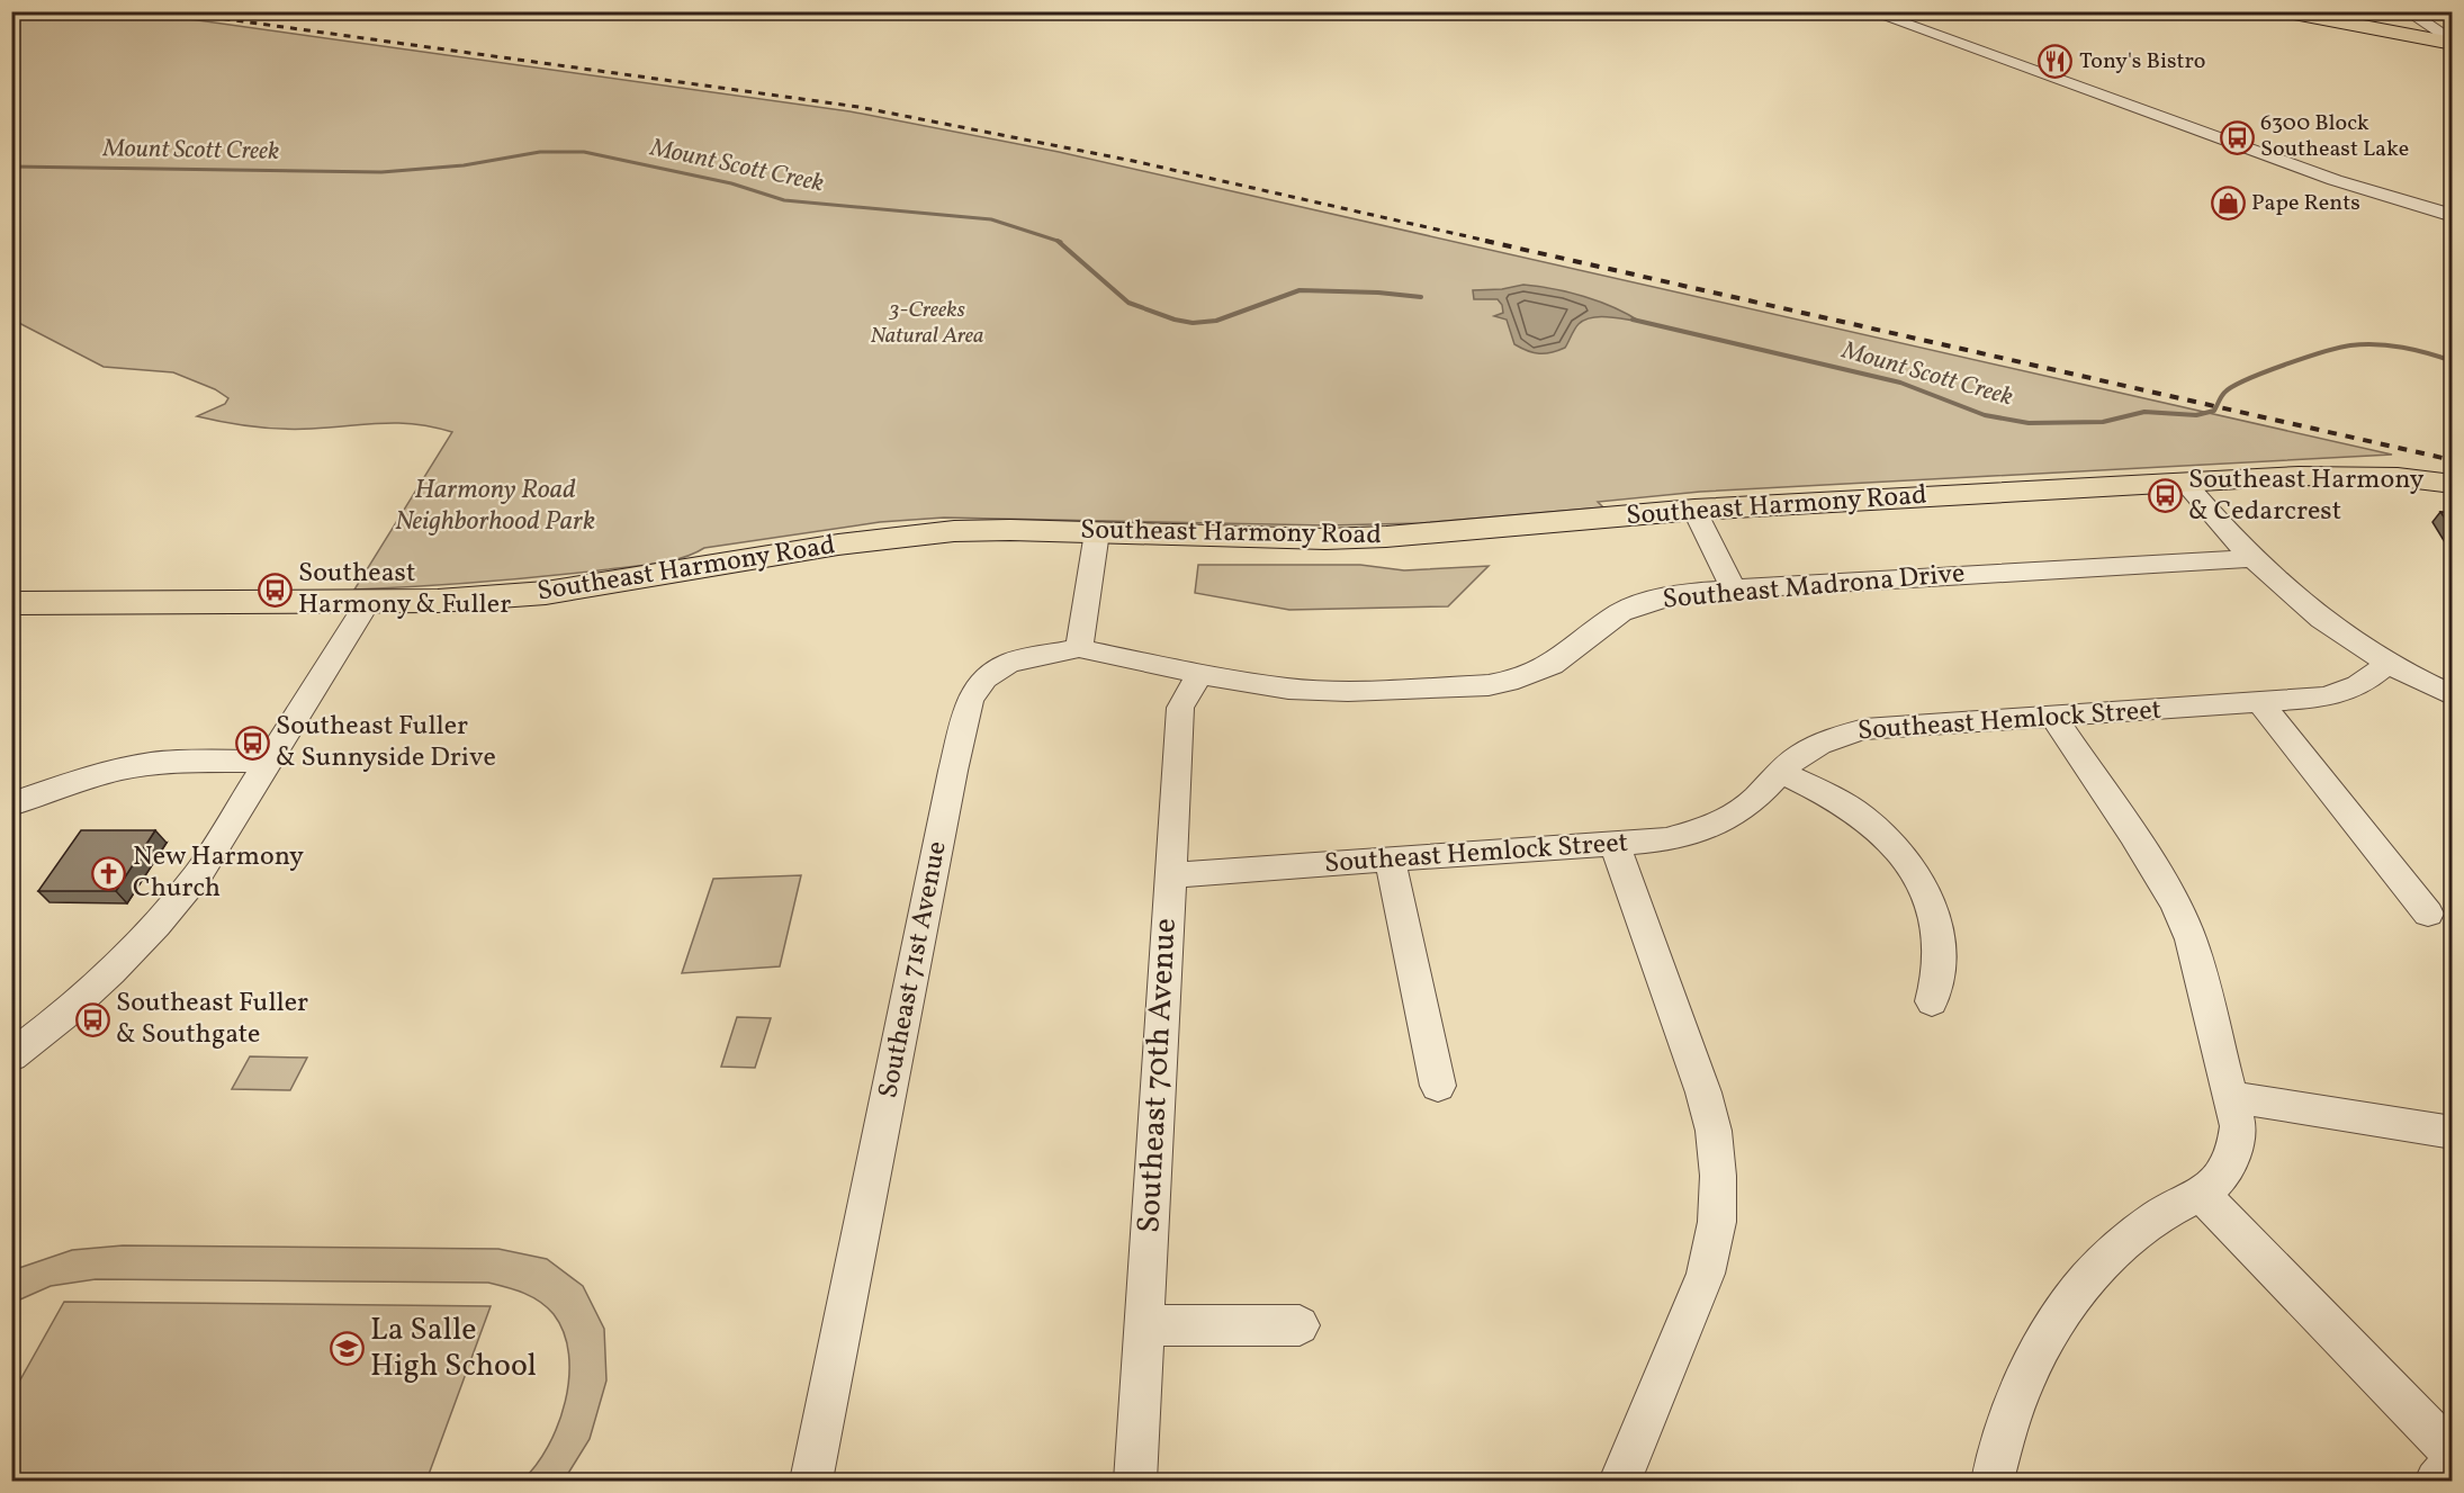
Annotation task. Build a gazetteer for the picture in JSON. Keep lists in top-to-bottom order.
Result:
{
  "streets": {
    "main road": ["Southeast Harmony Road"],
    "street": [
      "Southeast Madrona Drive",
      "Southeast Hemlock Street",
      "Southeast 71st Avenue",
      "Southeast 70th Avenue"
    ]
  },
  "crossings": [
    ["Southeast Madrona Drive", "Southeast 71st Avenue"],
    ["Southeast Madrona Drive", "Southeast 70th Avenue"],
    ["Southeast Hemlock Street", "Southeast 70th Avenue"]
  ],
  "water": ["Mount Scott Creek"],
  "parks": ["3-Creeks Natural Area", "Harmony Road Neighborhood Park"],
  "places": {
    "restaurant": ["Tony's Bistro"],
    "bus stop": [
      "6300 Block Southeast Lake",
      "Southeast Harmony & Cedarcrest",
      "Southeast Harmony & Fuller",
      "Southeast Fuller & Sunnyside Drive",
      "Southeast Fuller & Southgate"
    ],
    "shop": ["Pape Rents"],
    "church": ["New Harmony Church"],
    "school or university": ["La Salle High School"]
  }
}
